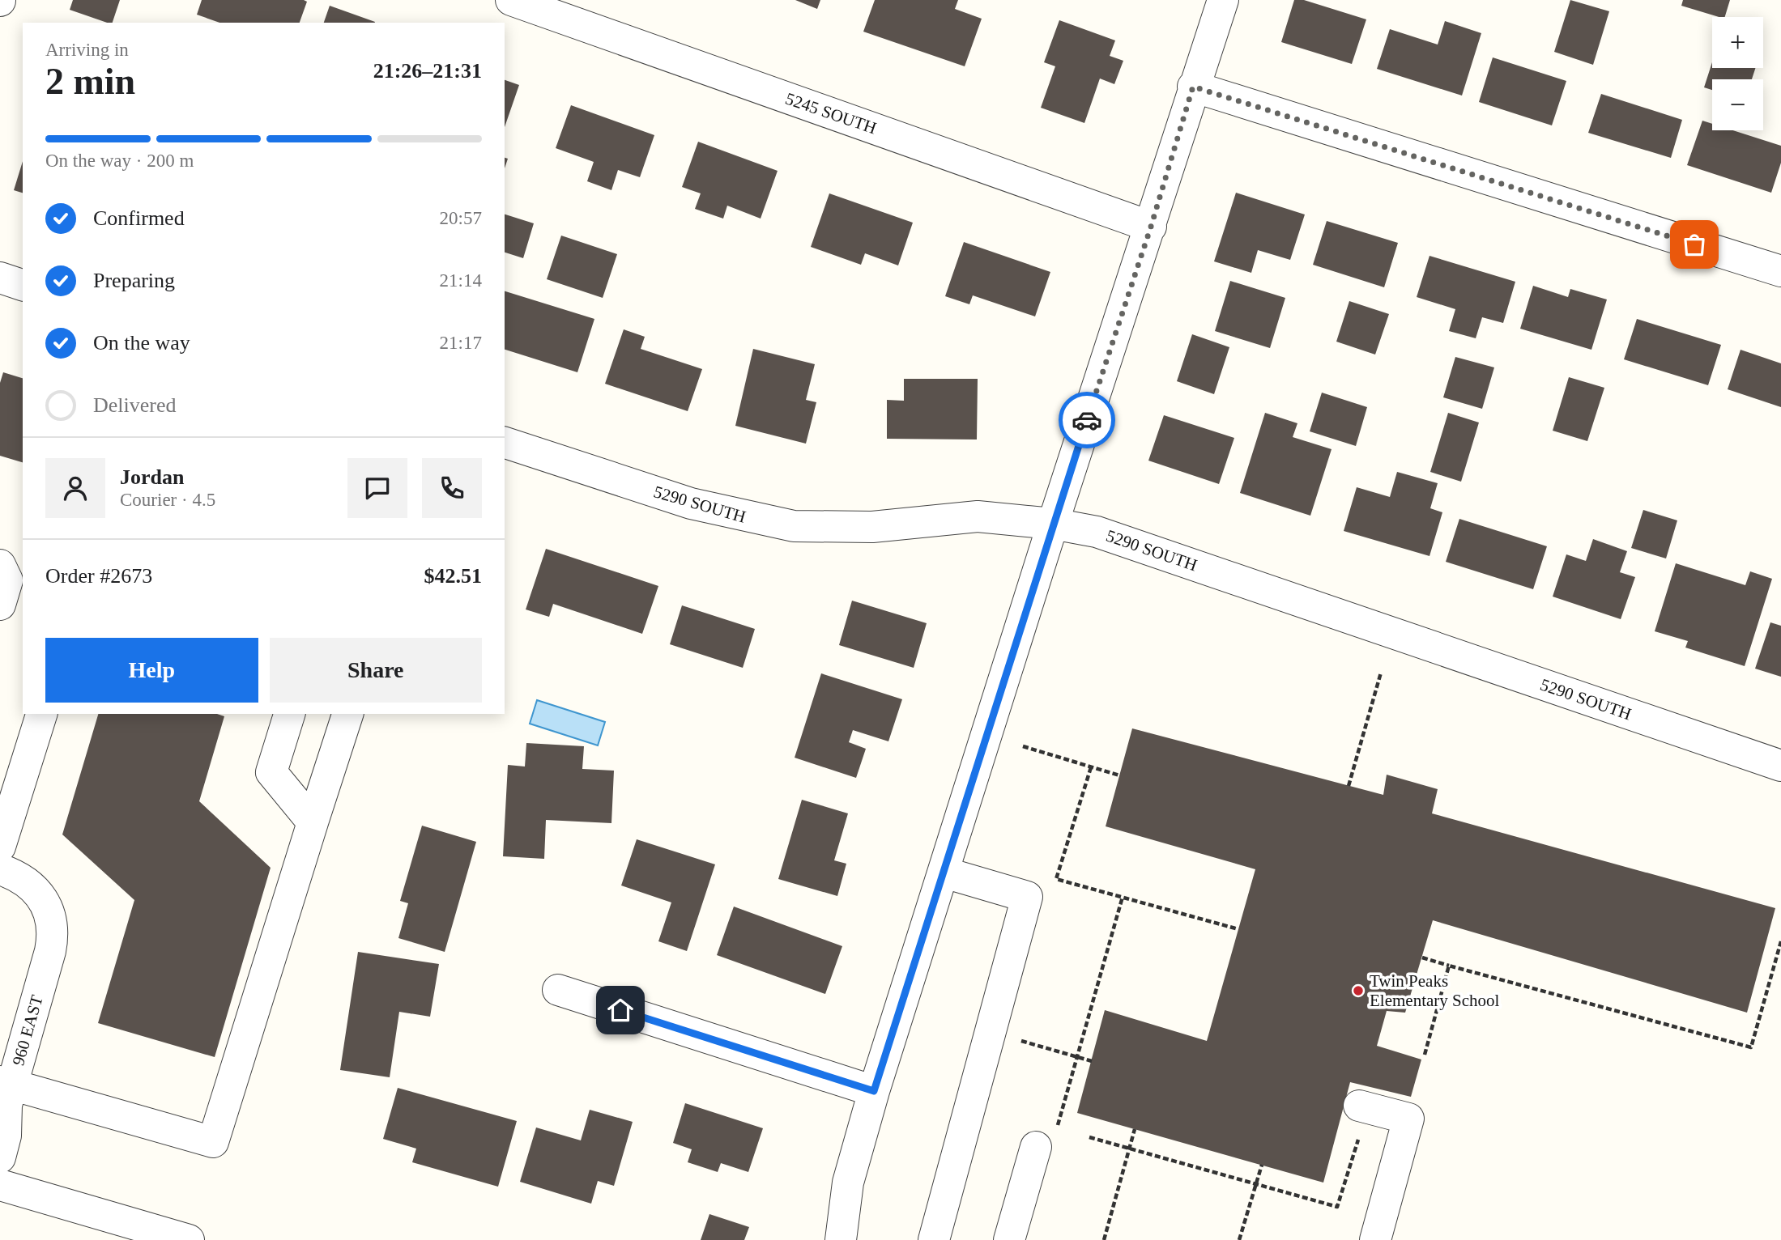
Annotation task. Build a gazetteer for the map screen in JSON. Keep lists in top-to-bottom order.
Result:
{
  "streets": {
    "street": ["5245 SOUTH", "5290 SOUTH", "960 EAST"]
  },
  "places": ["Twin Peaks Elementary School"],
  "page": {
    "map_buttons": ["+", "−"],
    "heading": ["2 min", "Arriving in", "21:26–21:31"],
    "panel": [
      "Jordan",
      "Courier · 4.5",
      "Order #2673",
      "$42.51"
    ],
    "bar": "On the way · 200 m",
    "list": [
      ["Confirmed", "20:57"],
      ["Preparing", "21:14"],
      ["On the way", "21:17"],
      "Delivered"
    ],
    "buttons": ["Help", "Share"]
  }
}
